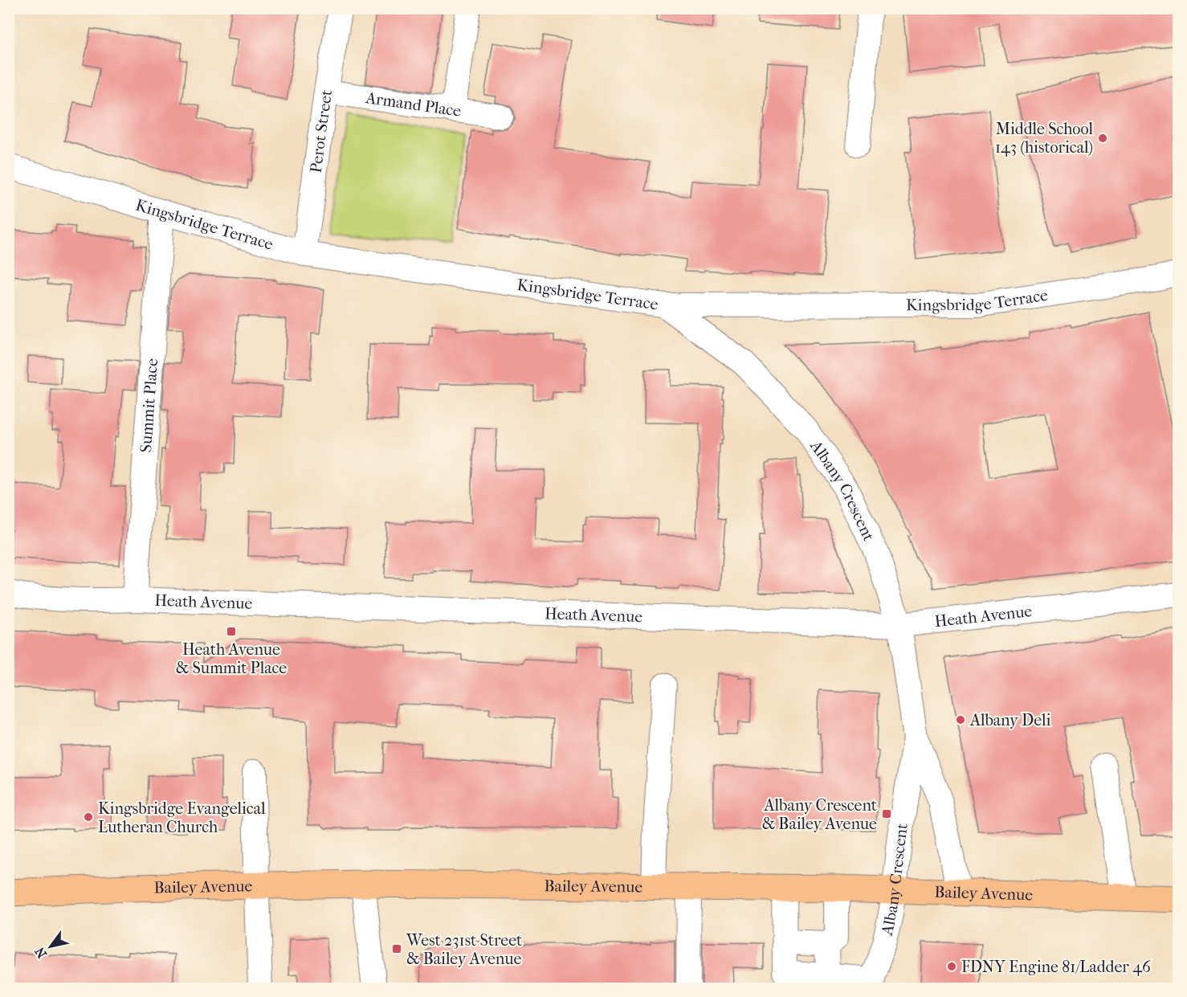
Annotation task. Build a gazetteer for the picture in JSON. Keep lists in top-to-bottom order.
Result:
{
  "streets": {
    "main road": ["Bailey Avenue"],
    "street": [
      "Armand Place",
      "Perot Street",
      "Kingsbridge Terrace",
      "Summit Place",
      "Albany Crescent",
      "Heath Avenue"
    ]
  },
  "crossings": [
    ["Armand Place", "Perot Street"],
    ["Perot Street", "Kingsbridge Terrace"],
    ["Kingsbridge Terrace", "Summit Place"],
    ["Kingsbridge Terrace", "Albany Crescent"],
    ["Summit Place", "Heath Avenue"],
    ["Albany Crescent", "Heath Avenue"],
    ["Albany Crescent", "Bailey Avenue"]
  ],
  "places": {
    "other": [
      "Middle School 143 (historical)",
      "Albany Deli",
      "Kingsbridge Evangelical Lutheran Church",
      "FDNY Engine 81/Ladder 46"
    ],
    "transit": ["Heath Avenue & Summit Place", "Albany Crescent & Bailey Avenue", "West 231st Street & Bailey Avenue"]
  },
  "north": "bottom left"
}
